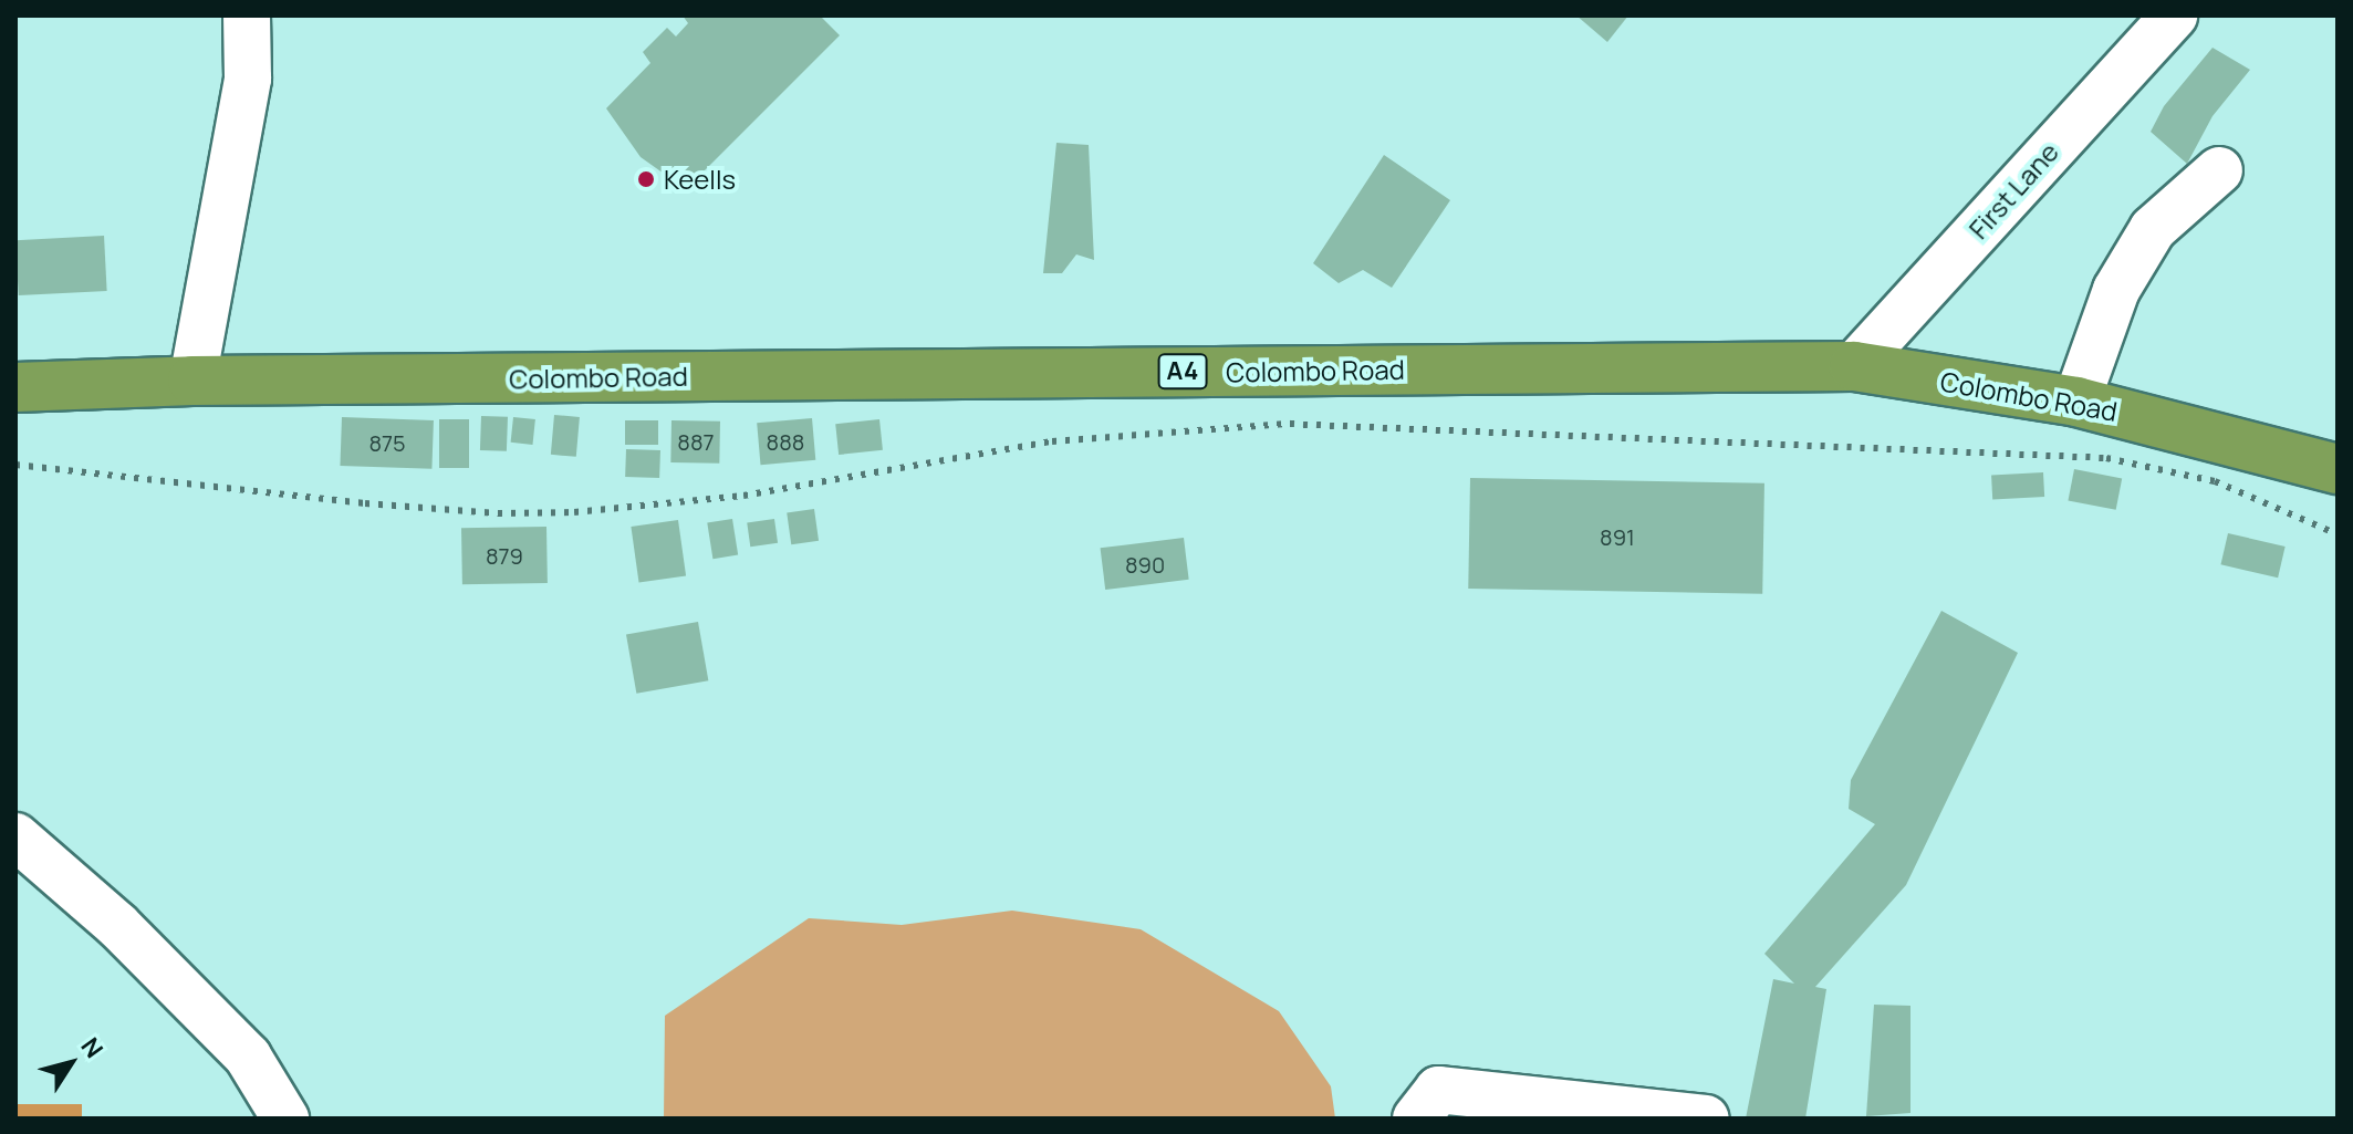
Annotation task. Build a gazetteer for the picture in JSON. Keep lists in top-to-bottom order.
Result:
{
  "streets": {
    "highway": ["Colombo Road", "A4"],
    "street": ["First Lane"]
  },
  "crossings": [
    ["First Lane", "Colombo Road"]
  ],
  "places": ["Keells"],
  "house_numbers": [
    "887",
    "888",
    "875",
    "891",
    "879",
    "890"
  ],
  "north": "top right"
}
